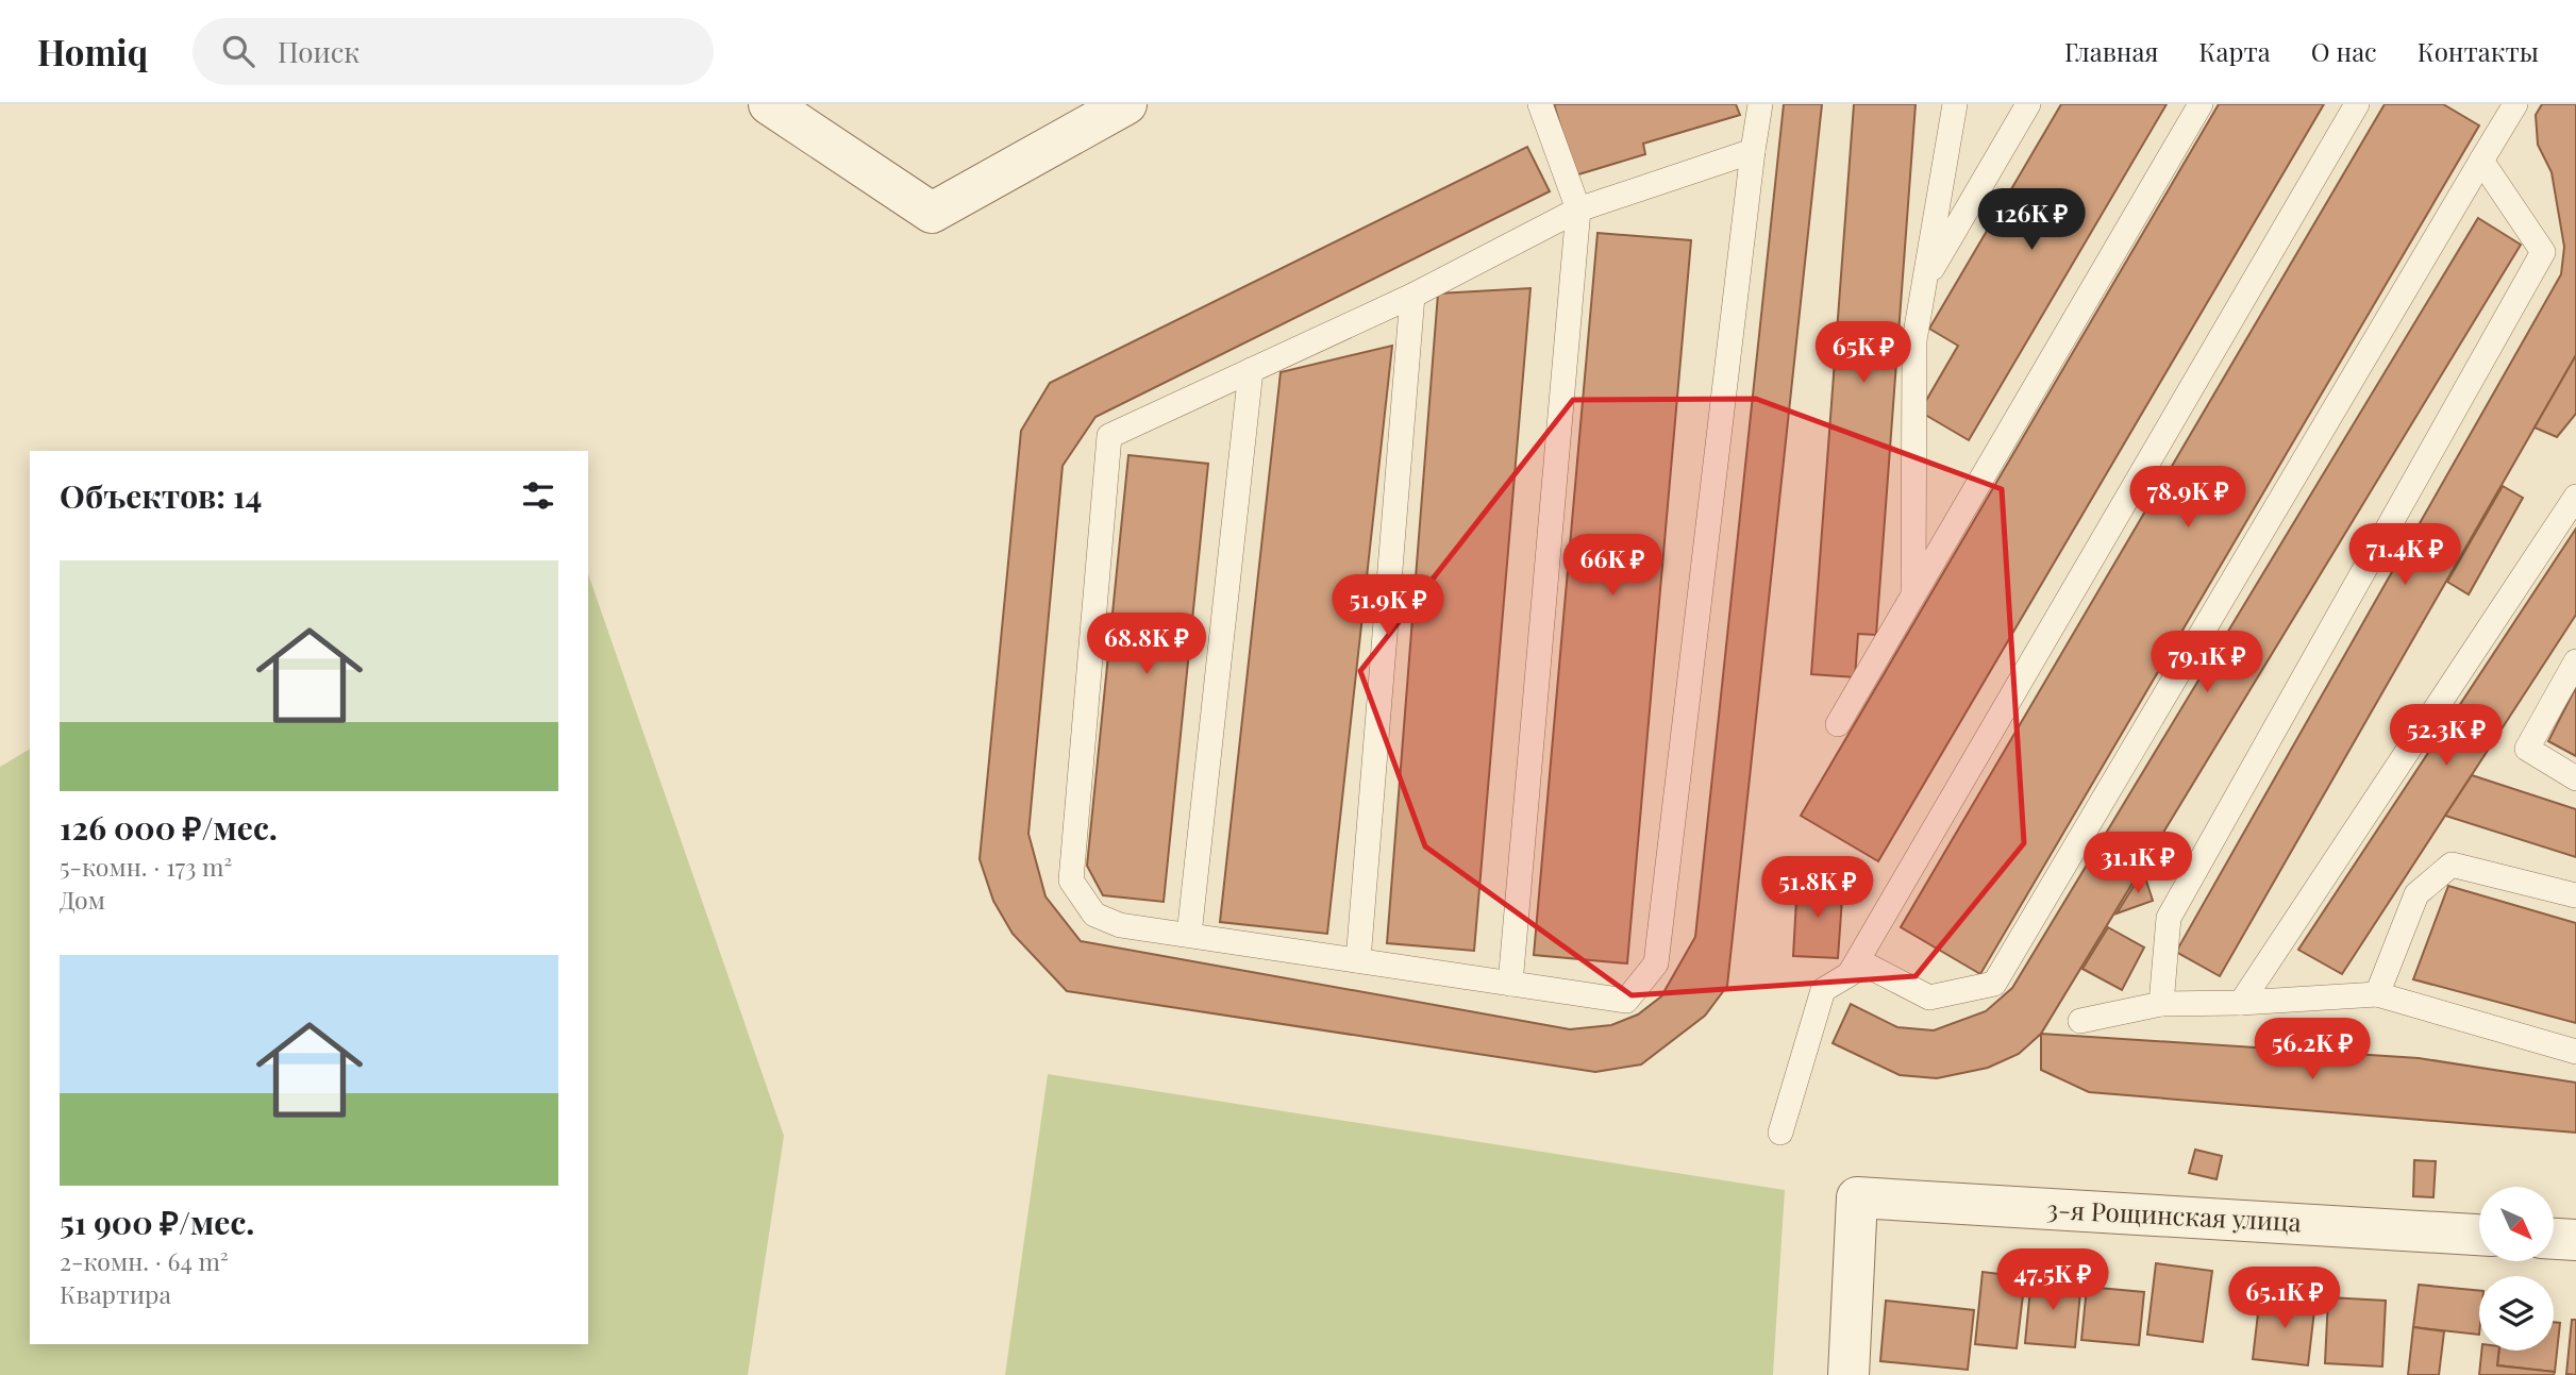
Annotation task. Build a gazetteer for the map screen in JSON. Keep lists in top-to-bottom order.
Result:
{
  "streets": {
    "street": ["3-я Рощинская улица"]
  },
  "north": "bottom right",
  "page": {
    "header": "Homiq",
    "search": "Поиск",
    "nav": [
      "Главная",
      "Карта",
      "О нас",
      "Контакты"
    ],
    "price": [
      "126K ₽",
      "65K ₽",
      "78.9K ₽",
      "71.4K ₽",
      "66K ₽",
      "51.9K ₽",
      "68.8K ₽",
      "79.1K ₽",
      "52.3K ₽",
      "31.1K ₽",
      "51.8K ₽",
      "56.2K ₽",
      "47.5K ₽",
      "65.1K ₽"
    ],
    "heading": "Объектов: 14",
    "list": [
      {
        "name": "126 000 ₽/мес.",
        "note": "5-комн. · 173 m² · Дом"
      },
      {
        "name": "51 900 ₽/мес.",
        "note": "2-комн. · 64 m² · Квартира"
      }
    ]
  }
}
